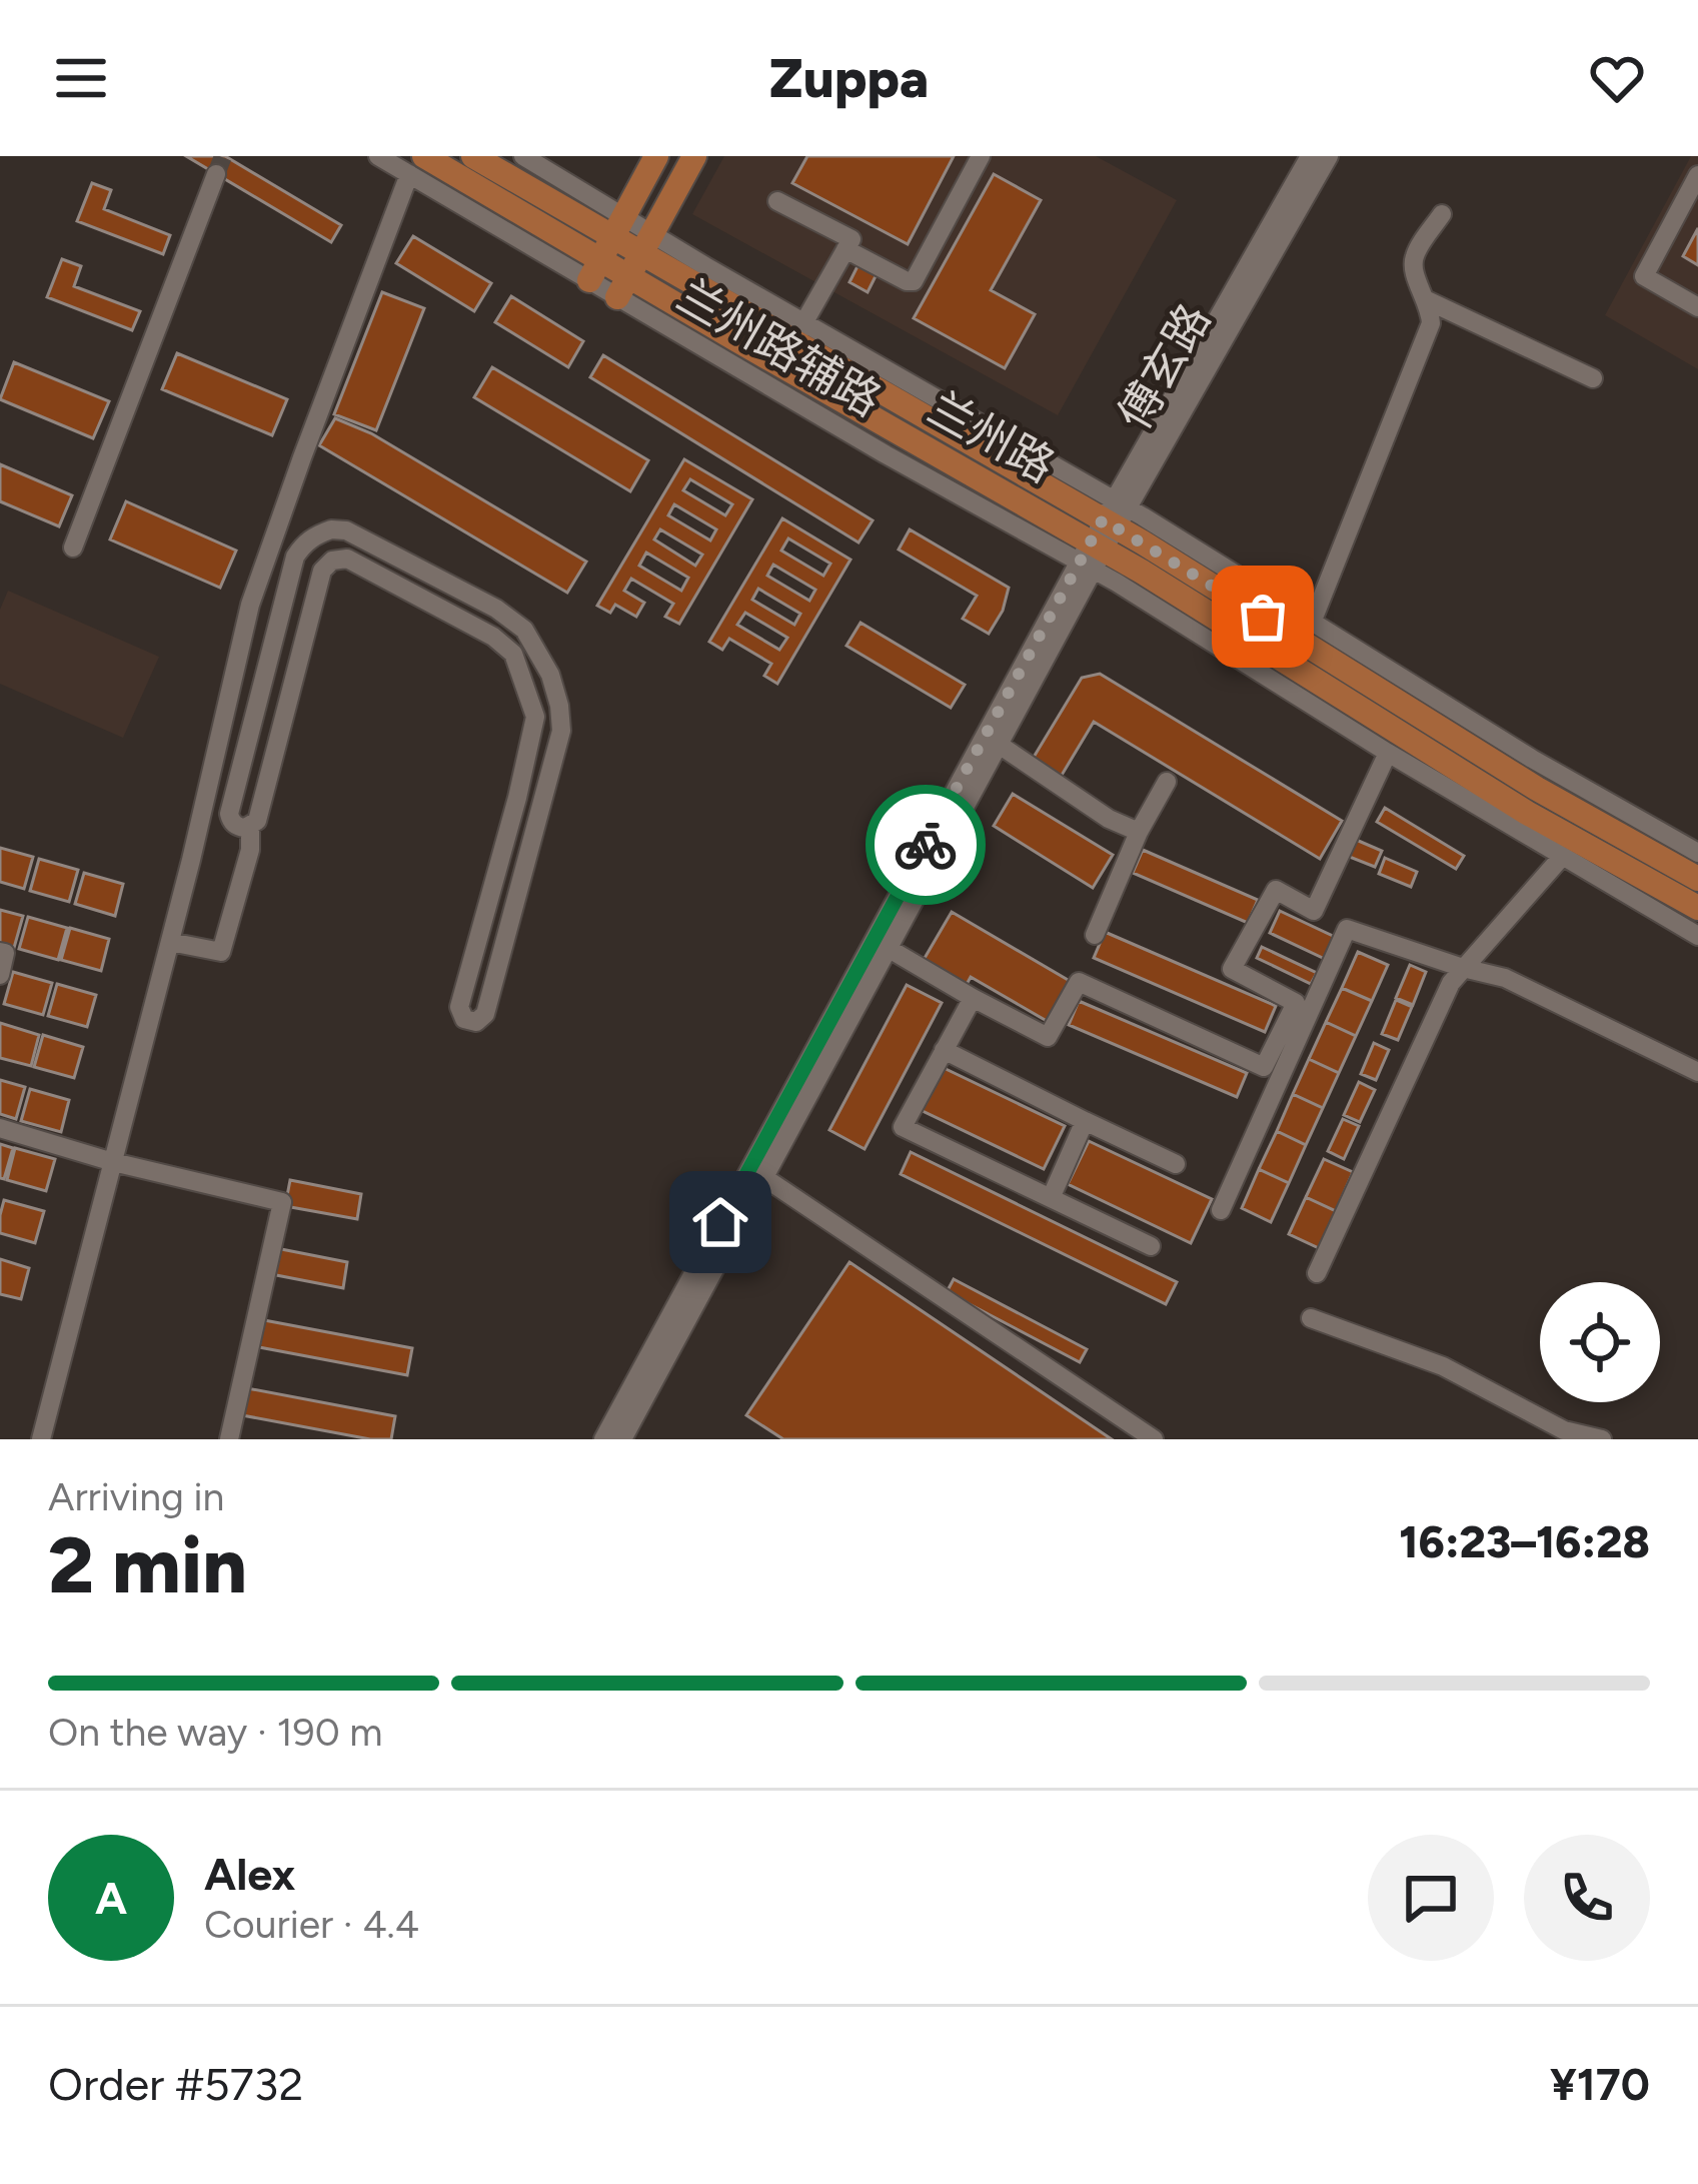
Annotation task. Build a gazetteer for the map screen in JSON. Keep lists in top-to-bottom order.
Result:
{
  "streets": {
    "main road": ["兰州路"],
    "street": ["兰州路辅路", "傅玄路"]
  },
  "crossings": [
    ["兰州路辅路", "兰州路"],
    ["傅玄路", "兰州路"]
  ],
  "page": {
    "header": "Zuppa",
    "heading": ["2 min", "Arriving in", "16:23–16:28"],
    "panel": [
      "Alex",
      "Courier · 4.4",
      "Order #5732",
      "¥170"
    ],
    "bar": "On the way · 190 m",
    "round": "A"
  }
}
